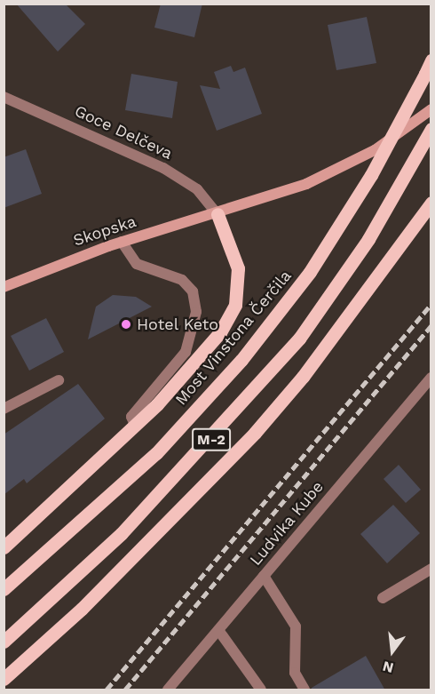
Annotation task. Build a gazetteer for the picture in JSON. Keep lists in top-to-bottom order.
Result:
{
  "streets": {
    "main road": ["Skopska", "Most Vinstona Čerčila", "M-2"],
    "street": ["Goce Delčeva", "Ludvika Kube"]
  },
  "crossings": [
    ["Goce Delčeva", "Skopska"]
  ],
  "places": ["Hotel Keto"],
  "north": "bottom"
}
